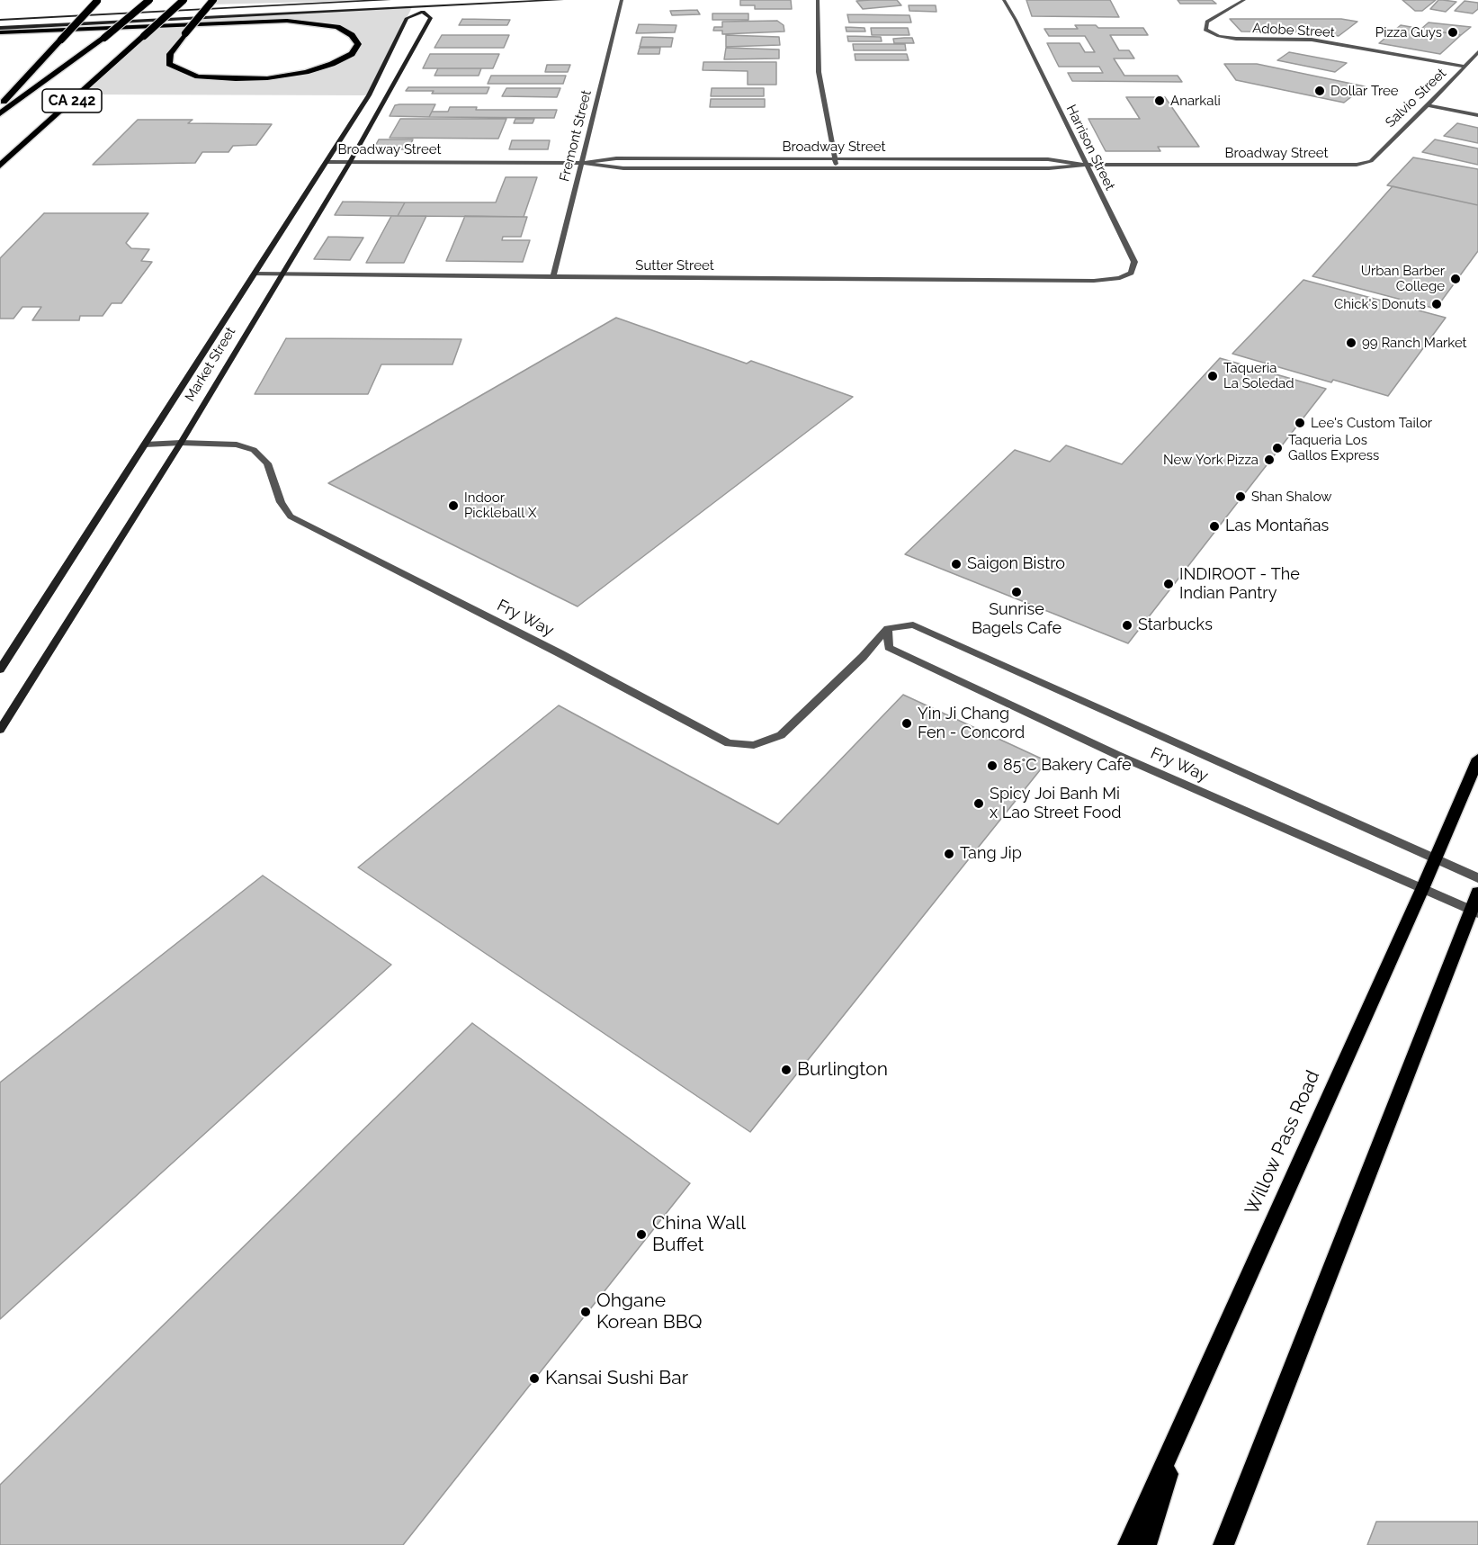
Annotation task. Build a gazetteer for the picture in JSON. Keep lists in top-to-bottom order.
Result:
{
  "streets": {
    "highway": ["CA 242"],
    "main road": ["Market Street", "Willow Pass Road"],
    "street": [
      "Adobe Street",
      "Salvio Street",
      "Fremont Street",
      "Broadway Street",
      "Harrison Street",
      "Sutter Street",
      "Fry Way"
    ]
  },
  "crossings": [
    ["Adobe Street", "Salvio Street"],
    ["Salvio Street", "Broadway Street"],
    ["Fremont Street", "Broadway Street"],
    ["Fremont Street", "Sutter Street"],
    ["Broadway Street", "Harrison Street"],
    ["Broadway Street", "Market Street"],
    ["Harrison Street", "Sutter Street"],
    ["Sutter Street", "Market Street"],
    ["Market Street", "Fry Way"],
    ["Fry Way", "Willow Pass Road"]
  ],
  "places": [
    "Pizza Guys",
    "Dollar Tree",
    "Anarkali",
    "Urban Barber College",
    "Chick's Donuts",
    "99 Ranch Market",
    "Taqueria La Soledad",
    "Lee's Custom Tailor",
    "Taqueria Los Gallos Express",
    "New York Pizza",
    "Shan Shalow",
    "Indoor Pickleball X",
    "Las Montañas",
    "Saigon Bistro",
    "INDIROOT - The Indian Pantry",
    "Sunrise Bagels Cafe",
    "Starbucks",
    "Yin Ji Chang Fen - Concord",
    "85°C Bakery Cafe",
    "Spicy Joi Banh Mi x Lao Street Food",
    "Tang Jip",
    "Burlington",
    "China Wall Buffet",
    "Ohgane Korean BBQ",
    "Kansai Sushi Bar"
  ]
}
